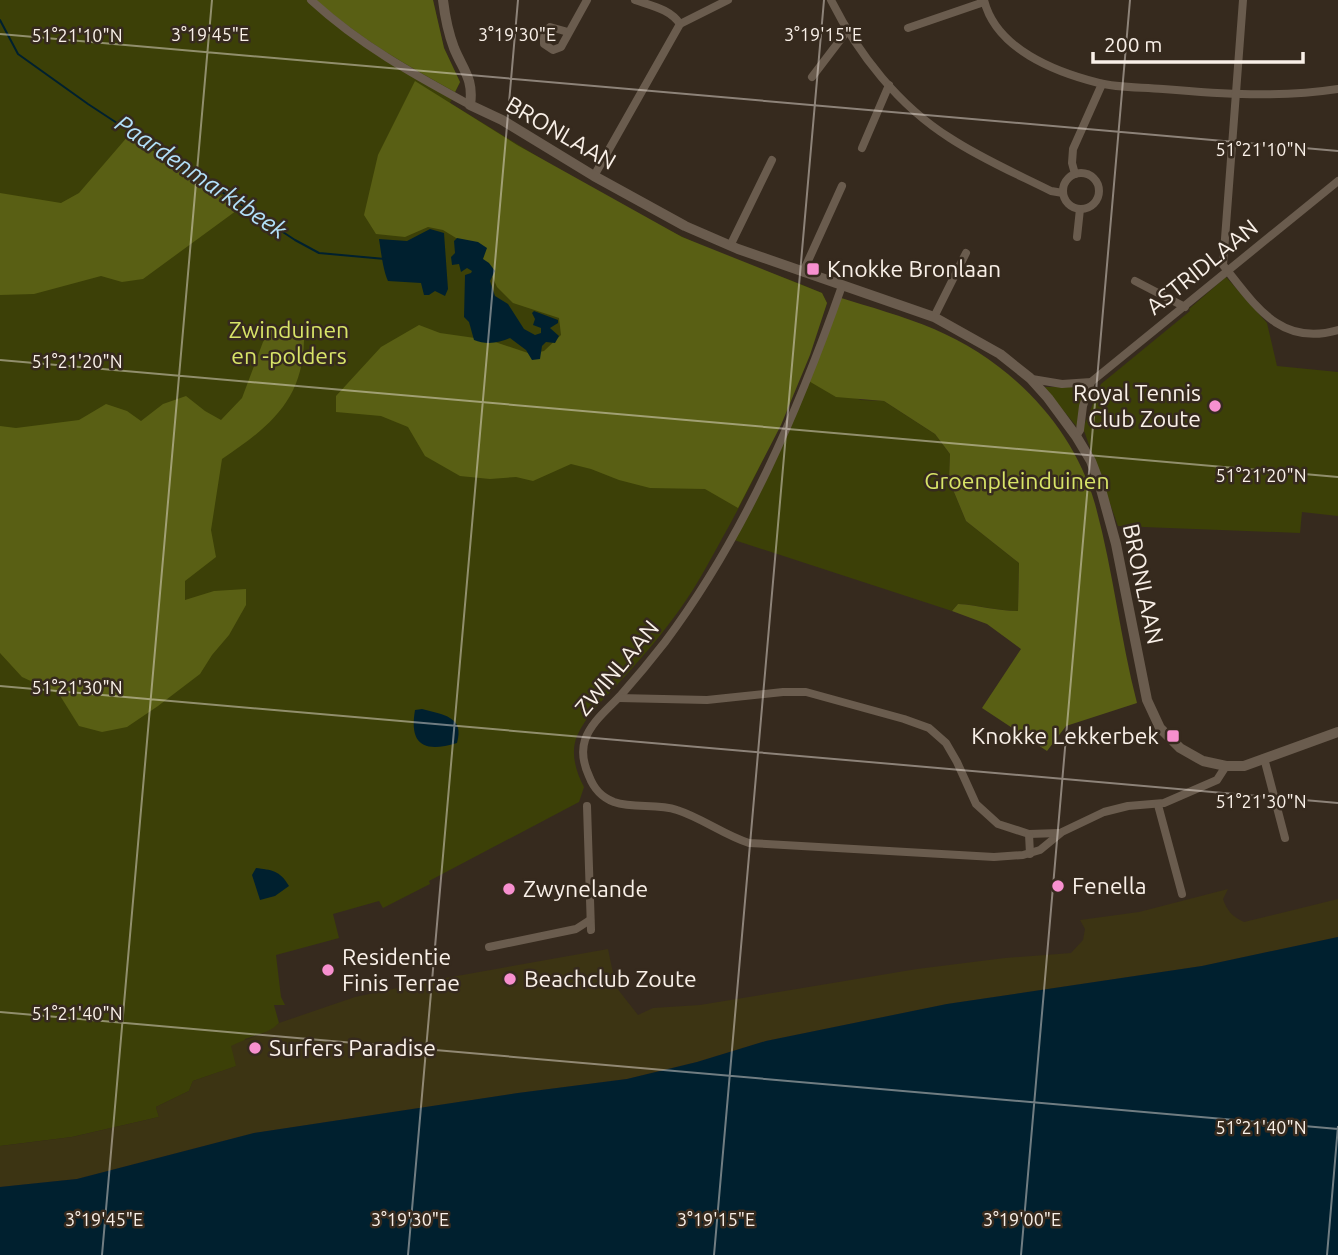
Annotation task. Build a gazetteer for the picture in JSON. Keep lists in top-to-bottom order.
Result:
{
  "streets": {
    "street": ["BRONLAAN", "ASTRIDLAAN", "ZWINLAAN"]
  },
  "crossings": [
    ["BRONLAAN", "ZWINLAAN"]
  ],
  "water": ["Paardenmarktbeek"],
  "parks": ["Zwinduinen en -polders", "Groenpleinduinen"],
  "places": {
    "transit": ["Knokke Bronlaan", "Knokke Lekkerbek"],
    "other": [
      "Royal Tennis Club Zoute",
      "Fenella",
      "Zwynelande",
      "Residentie Finis Terrae",
      "Beachclub Zoute",
      "Surfers Paradise"
    ]
  },
  "scale_bar": "200 m",
  "coordinates": [
    "3°19'15\"E",
    "3°19'45\"E",
    "3°19'30\"E",
    "51°21'10\"N",
    "51°21'20\"N",
    "51°21'30\"N",
    "51°21'40\"N",
    "3°19'00\"E"
  ]
}
